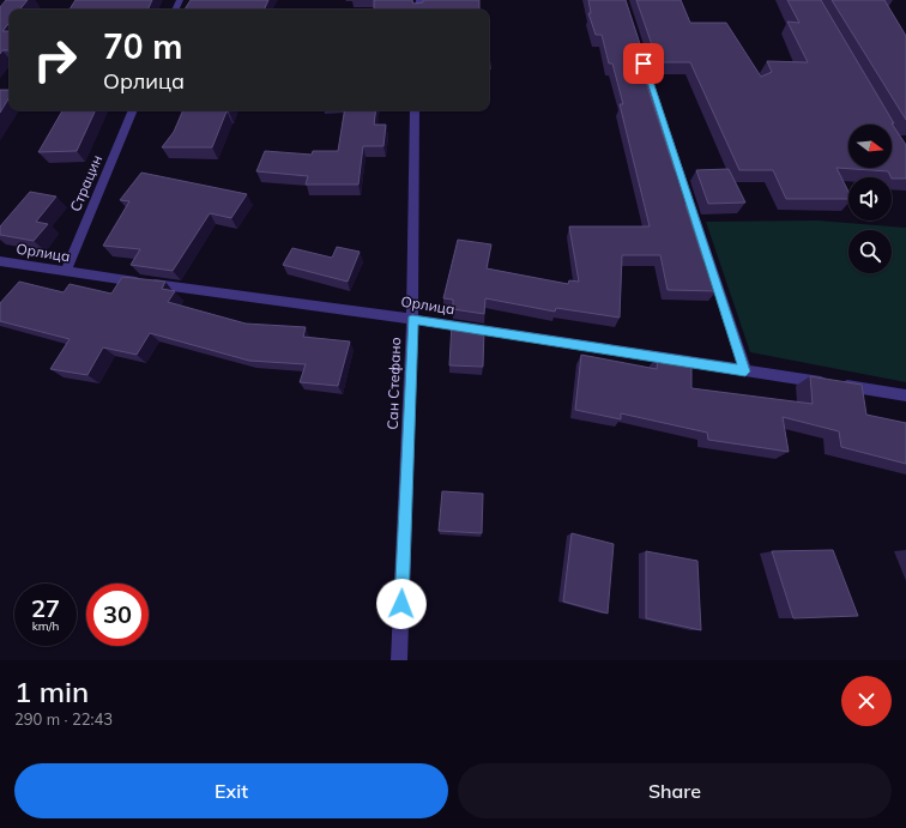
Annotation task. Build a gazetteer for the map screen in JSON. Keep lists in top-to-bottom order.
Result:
{
  "streets": {
    "street": ["Страцин", "Орлица", "Сан Стефано"]
  },
  "crossings": [
    ["Страцин", "Орлица"],
    ["Орлица", "Сан Стефано"]
  ],
  "north": "right",
  "page": {
    "turn": ["70 m", "Орлица"],
    "speed": "27 km/h",
    "limit": "30",
    "heading": ["1 min", "290 m · 22:43"],
    "buttons": ["Exit", "Share"]
  }
}
